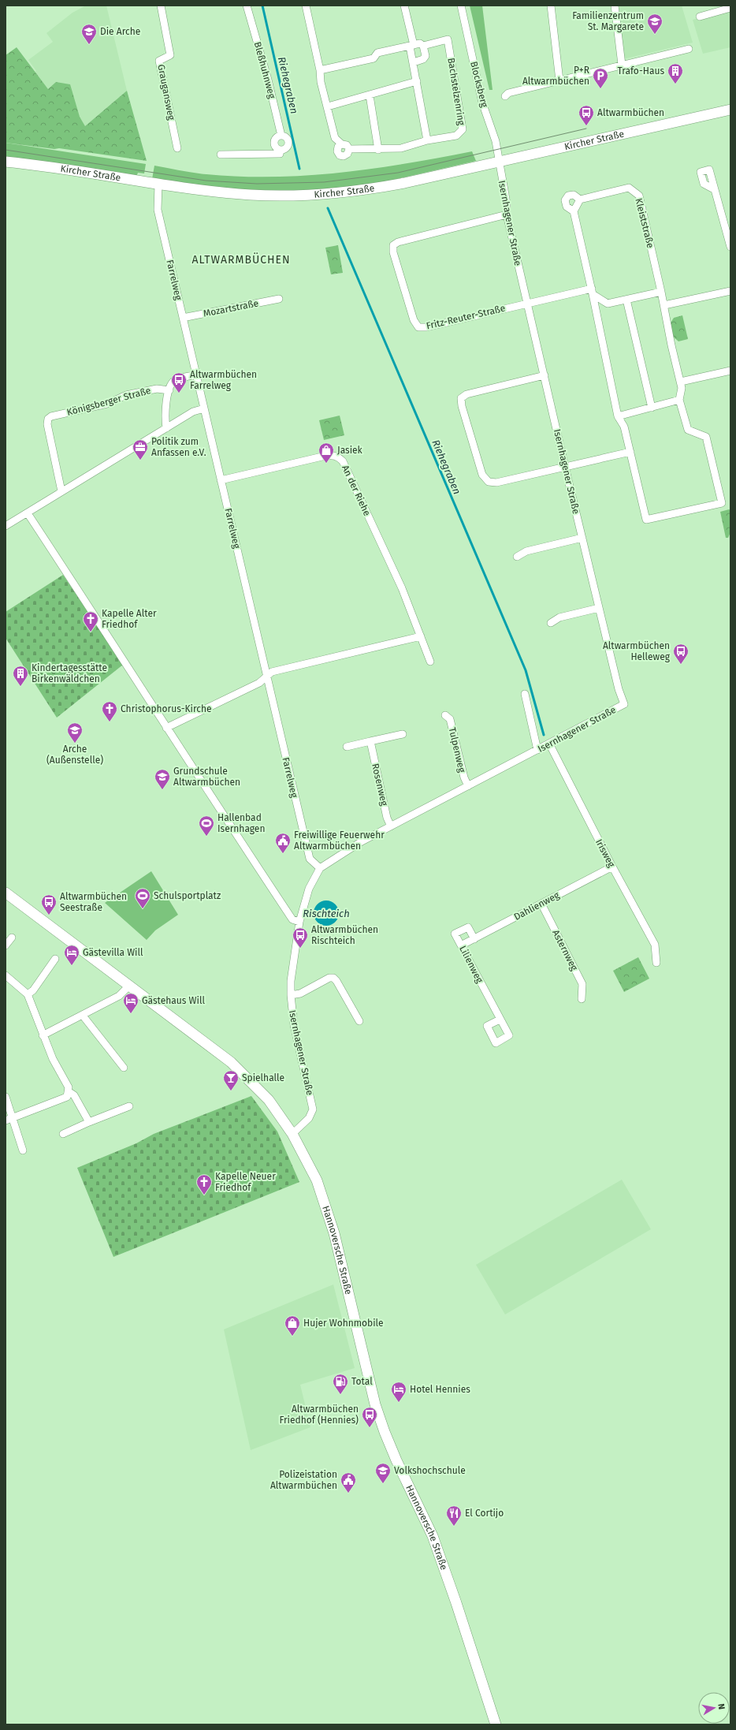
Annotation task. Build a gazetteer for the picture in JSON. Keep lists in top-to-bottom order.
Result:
{
  "streets": {
    "main road": ["Kircher Straße", "Hannoversche Straße"],
    "street": [
      "Bleßhuhnweg",
      "Blocksberg",
      "Bachstelzenring",
      "Graugansweg",
      "Isernhagener Straße",
      "Kleiststraße",
      "Farrelweg",
      "Mozartstraße",
      "Fritz-Reuter-Straße",
      "Königsberger Straße",
      "An der Riehe",
      "Tulpenweg",
      "Rosenweg",
      "Irisweg",
      "Dahlienweg",
      "Asternweg",
      "Lilienweg"
    ]
  },
  "crossings": [
    ["Blocksberg", "Kircher Straße"],
    ["Blocksberg", "Isernhagener Straße"],
    ["Kircher Straße", "Isernhagener Straße"],
    ["Kircher Straße", "Farrelweg"],
    ["Isernhagener Straße", "Farrelweg"],
    ["Isernhagener Straße", "Fritz-Reuter-Straße"],
    ["Isernhagener Straße", "Tulpenweg"],
    ["Isernhagener Straße", "Rosenweg"],
    ["Isernhagener Straße", "Irisweg"],
    ["Isernhagener Straße", "Hannoversche Straße"],
    ["Farrelweg", "Mozartstraße"],
    ["Farrelweg", "An der Riehe"],
    ["Irisweg", "Dahlienweg"],
    ["Dahlienweg", "Asternweg"],
    ["Dahlienweg", "Lilienweg"]
  ],
  "districts": ["ALTWARMBÜCHEN"],
  "water": ["Riehegraben", "Rischteich"],
  "places": {
    "school or university": [
      "Familienzentrum St. Margarete",
      "Die Arche",
      "Arche (Außenstelle)",
      "Grundschule Altwarmbüchen",
      "Volkshochschule"
    ],
    "building": ["Trafo-Haus", "Kindertagesstätte Birkenwäldchen"],
    "parking": ["P+R Altwarmbüchen"],
    "bus stop": [
      "Altwarmbüchen",
      "Altwarmbüchen Farrelweg",
      "Altwarmbüchen Helleweg",
      "Altwarmbüchen Seestraße",
      "Altwarmbüchen Rischteich",
      "Altwarmbüchen Friedhof (Hennies)"
    ],
    "office": ["Politik zum Anfassen e.V."],
    "shop": ["Jasiek", "Hujer Wohnmobile"],
    "church": ["Kapelle Alter Friedhof", "Christophorus-Kirche", "Kapelle Neuer Friedhof"],
    "sports": ["Hallenbad Isernhagen", "Schulsportplatz"],
    "public building": ["Freiwillige Feuerwehr Altwarmbüchen", "Polizeistation Altwarmbüchen"],
    "hotel": ["Gästevilla Will", "Gästehaus Will", "Hotel Hennies"],
    "bar": ["Spielhalle"],
    "fuel station": ["Total"],
    "restaurant": ["El Cortijo"]
  },
  "north": "right"
}
